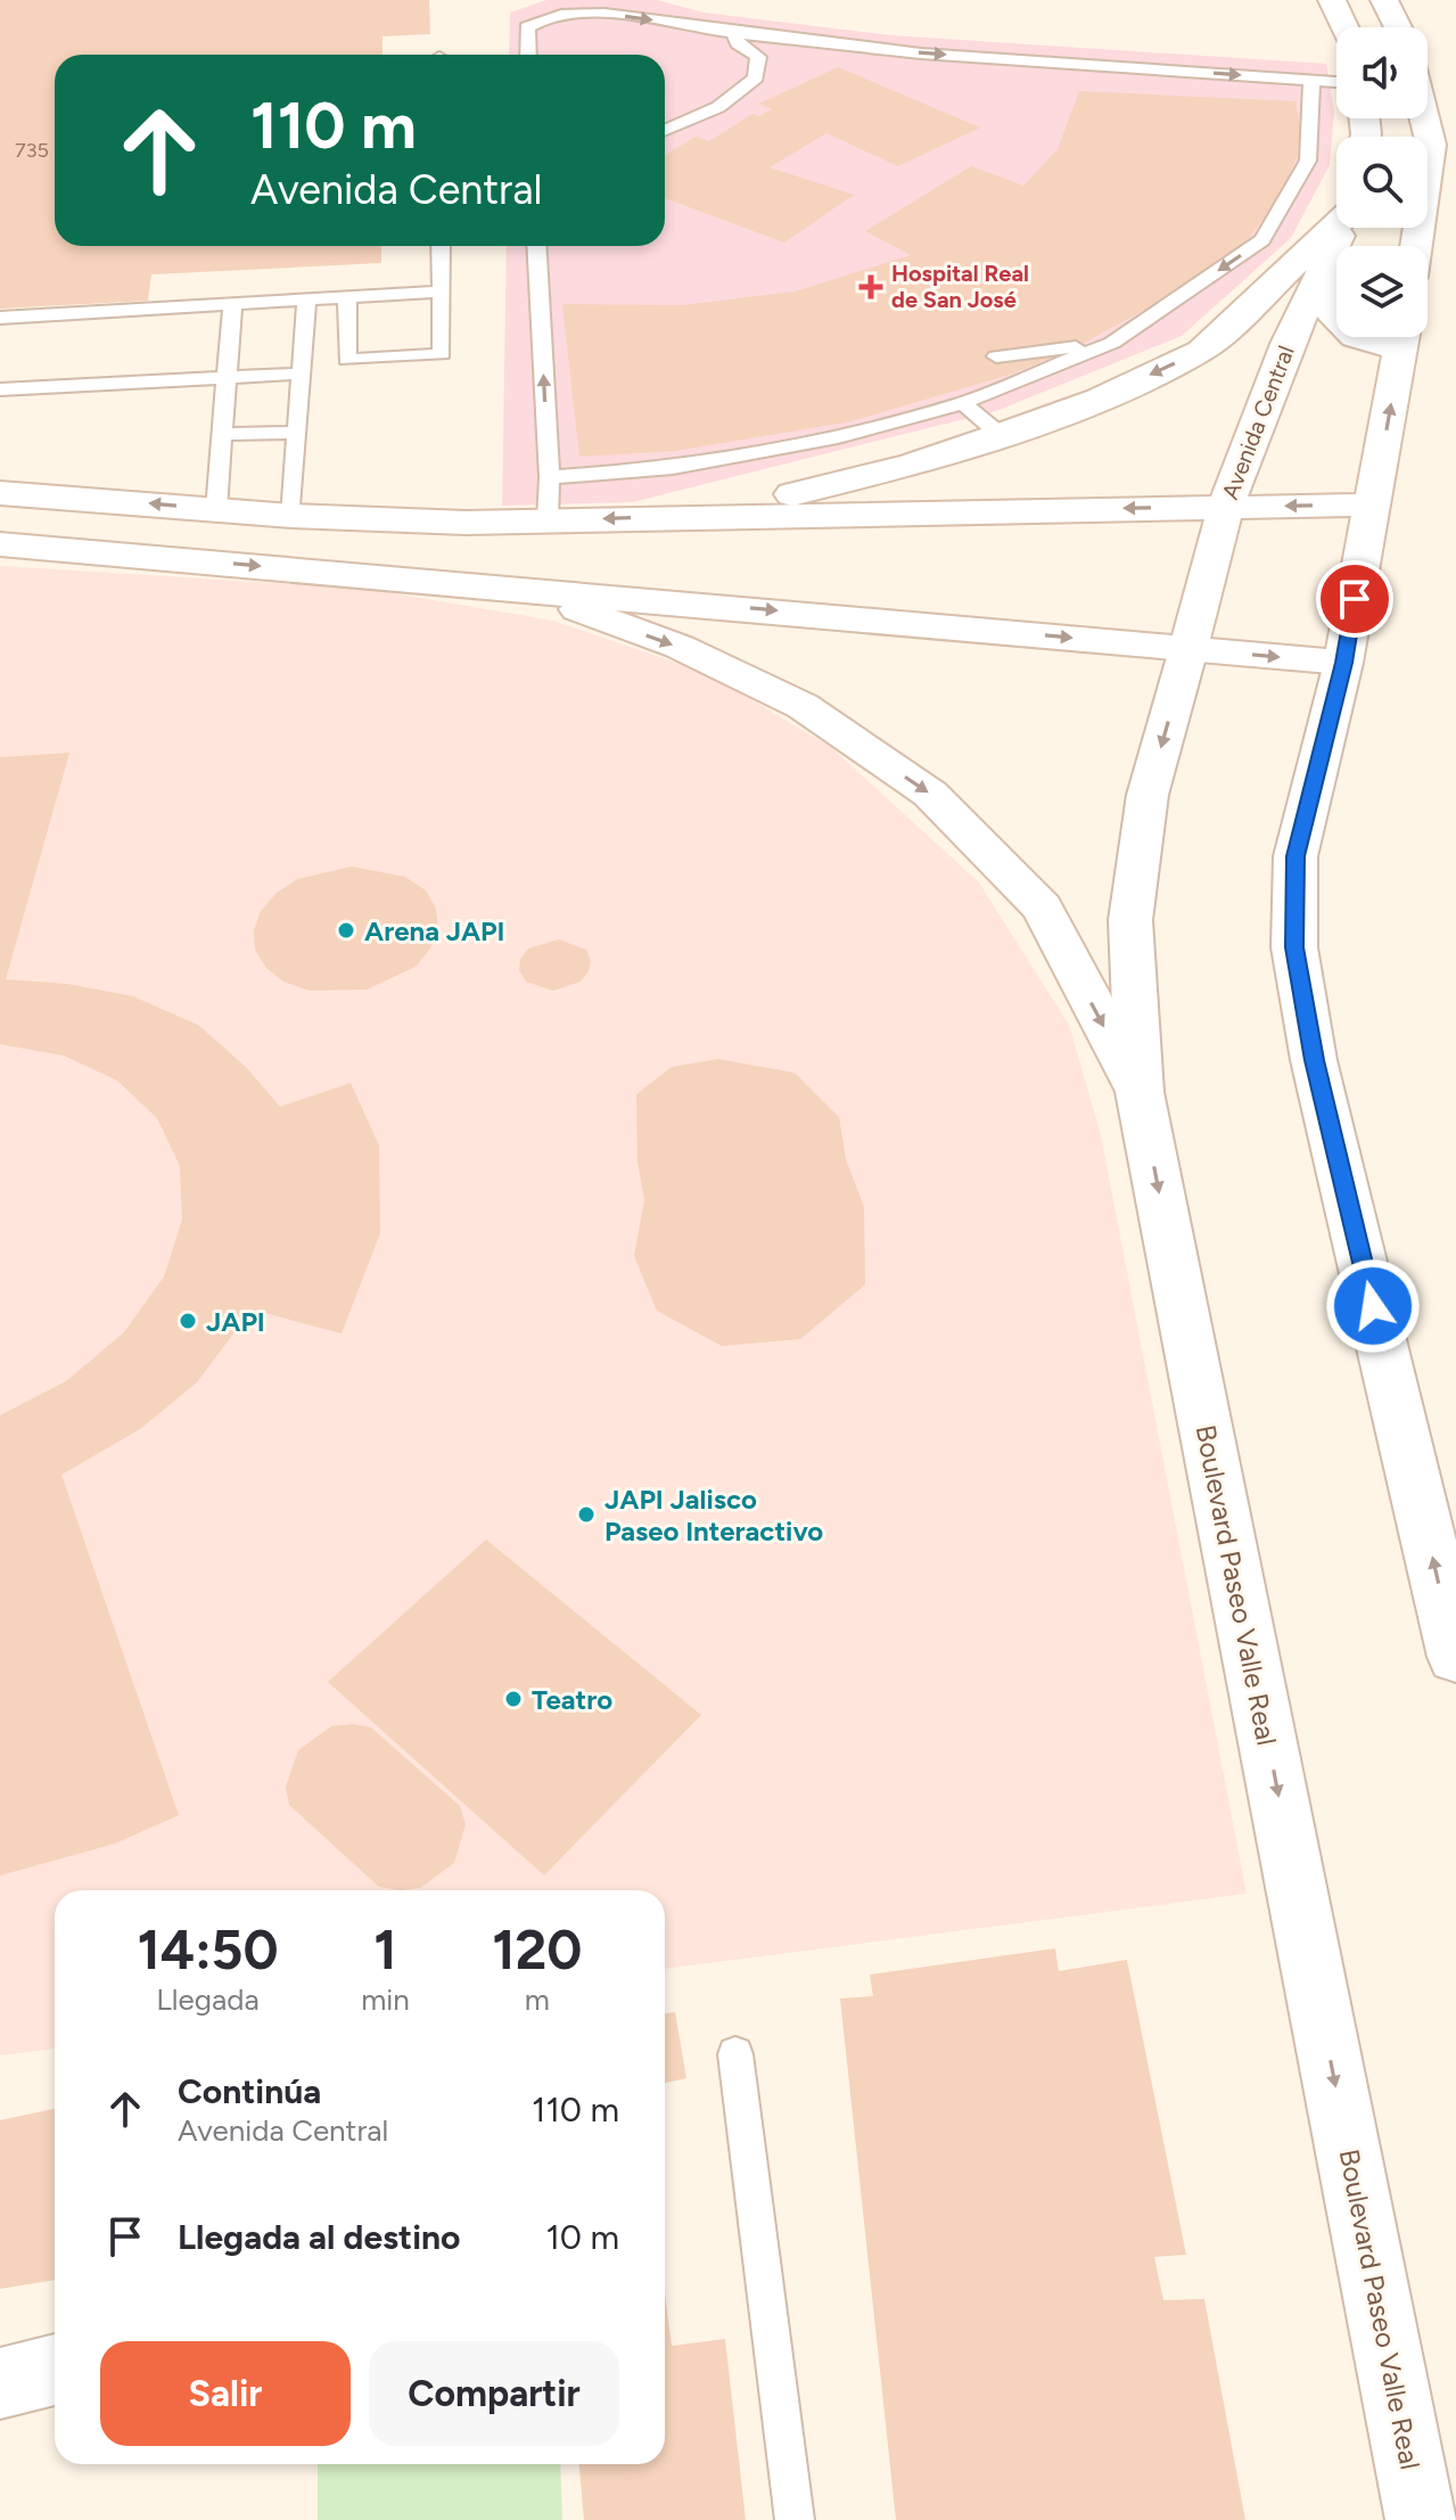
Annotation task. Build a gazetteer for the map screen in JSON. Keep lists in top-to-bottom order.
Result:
{
  "streets": {
    "main road": ["Avenida Central", "Boulevard Paseo Valle Real"]
  },
  "crossings": [
    ["Avenida Central", "Boulevard Paseo Valle Real"]
  ],
  "places": {
    "health": ["Hospital Real de San José"],
    "other": [
      "Arena JAPI",
      "JAPI",
      "JAPI Jalisco Paseo Interactivo",
      "Teatro"
    ]
  },
  "house_numbers": ["735"],
  "page": {
    "turn": ["110 m", "Avenida Central"],
    "eta": [
      "14:50",
      "Llegada",
      "1",
      "min",
      "120",
      "m"
    ],
    "list": [
      {
        "name": "Continúa",
        "note": "Avenida Central",
        "value": "110 m"
      },
      {
        "name": "Llegada al destino",
        "value": "10 m"
      }
    ],
    "buttons": ["Salir", "Compartir"]
  }
}
